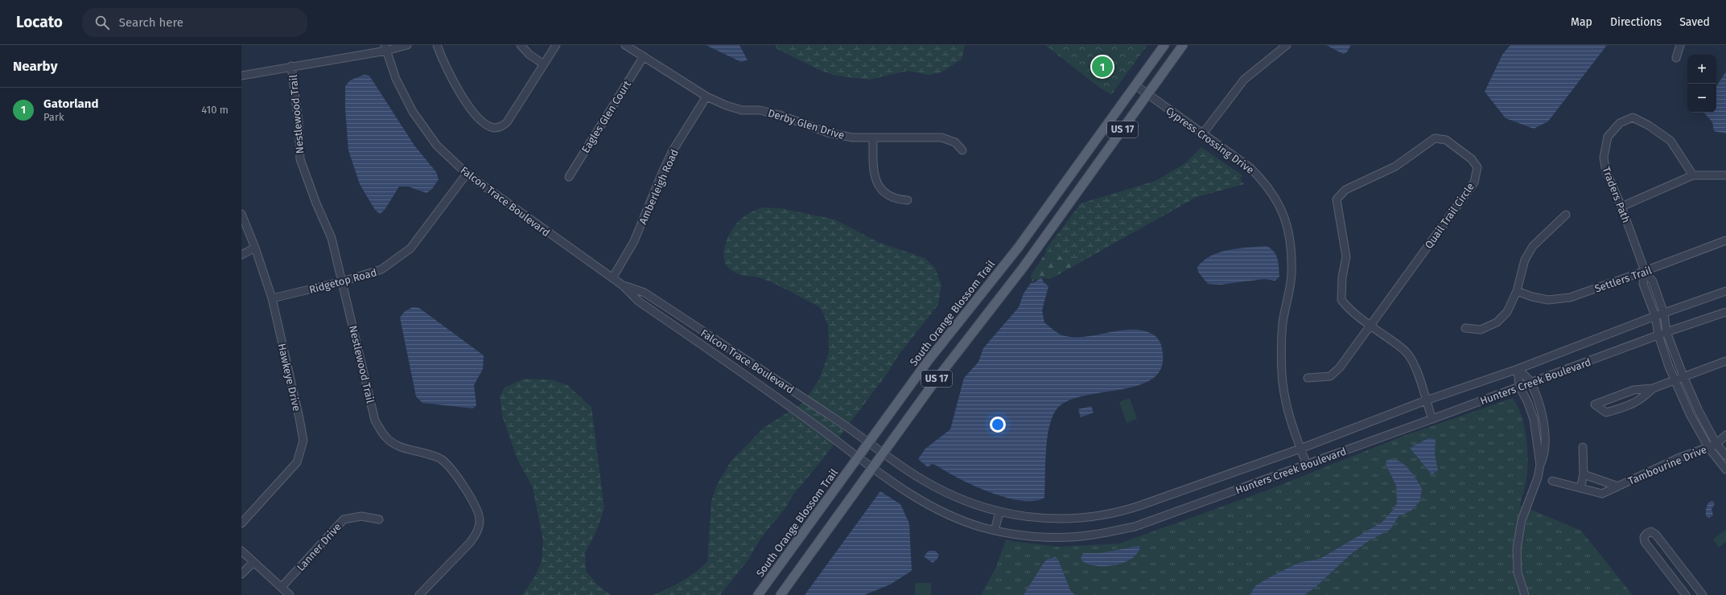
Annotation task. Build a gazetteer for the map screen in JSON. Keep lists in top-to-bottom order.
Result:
{
  "streets": {
    "main road": ["US 17", "South Orange Blossom Trail"],
    "street": [
      "Nestlewood Trail",
      "Eagles Glen Court",
      "Derby Glen Drive",
      "Cypress Crossing Drive",
      "Amberleigh Road",
      "Traders Path",
      "Falcon Trace Boulevard",
      "Quail Trail Circle",
      "Settlers Trail",
      "Ridgetop Road",
      "Hawkeye Drive",
      "Hunters Creek Boulevard",
      "Tambourine Drive",
      "Lanner Drive"
    ]
  },
  "crossings": [
    ["Nestlewood Trail", "Ridgetop Road"],
    ["Eagles Glen Court", "Derby Glen Drive"],
    ["Derby Glen Drive", "Amberleigh Road"],
    ["US 17", "Cypress Crossing Drive"],
    ["US 17", "Hunters Creek Boulevard"],
    ["Cypress Crossing Drive", "South Orange Blossom Trail"],
    ["Cypress Crossing Drive", "Hunters Creek Boulevard"],
    ["Amberleigh Road", "Falcon Trace Boulevard"],
    ["Traders Path", "Settlers Trail"],
    ["Traders Path", "Hunters Creek Boulevard"],
    ["Traders Path", "Tambourine Drive"],
    ["Falcon Trace Boulevard", "Ridgetop Road"],
    ["Falcon Trace Boulevard", "South Orange Blossom Trail"],
    ["Falcon Trace Boulevard", "Hunters Creek Boulevard"],
    ["Quail Trail Circle", "Hunters Creek Boulevard"],
    ["Ridgetop Road", "Hawkeye Drive"],
    ["South Orange Blossom Trail", "Hunters Creek Boulevard"]
  ],
  "page": {
    "header": "Locato",
    "search": "Search here",
    "nav": ["Map", "Directions", "Saved"],
    "heading": "Nearby",
    "map_buttons": ["+", "−"],
    "pins": "1",
    "list": [
      {
        "mark": "1",
        "name": "Gatorland",
        "note": "Park",
        "value": "410 m"
      }
    ]
  }
}
